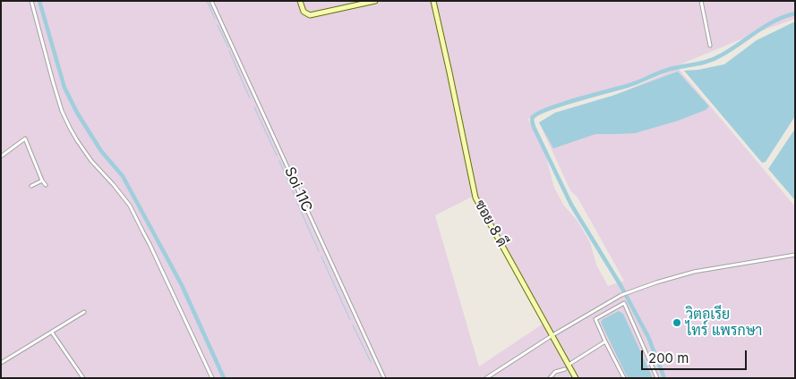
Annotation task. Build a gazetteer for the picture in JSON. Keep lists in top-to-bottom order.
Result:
{
  "streets": {
    "street": ["Soi 11C", "ซอย 8 ดี"]
  },
  "places": ["วิตอเรีย ไทร์ แพรกษา"],
  "scale_bar": "200 m"
}
